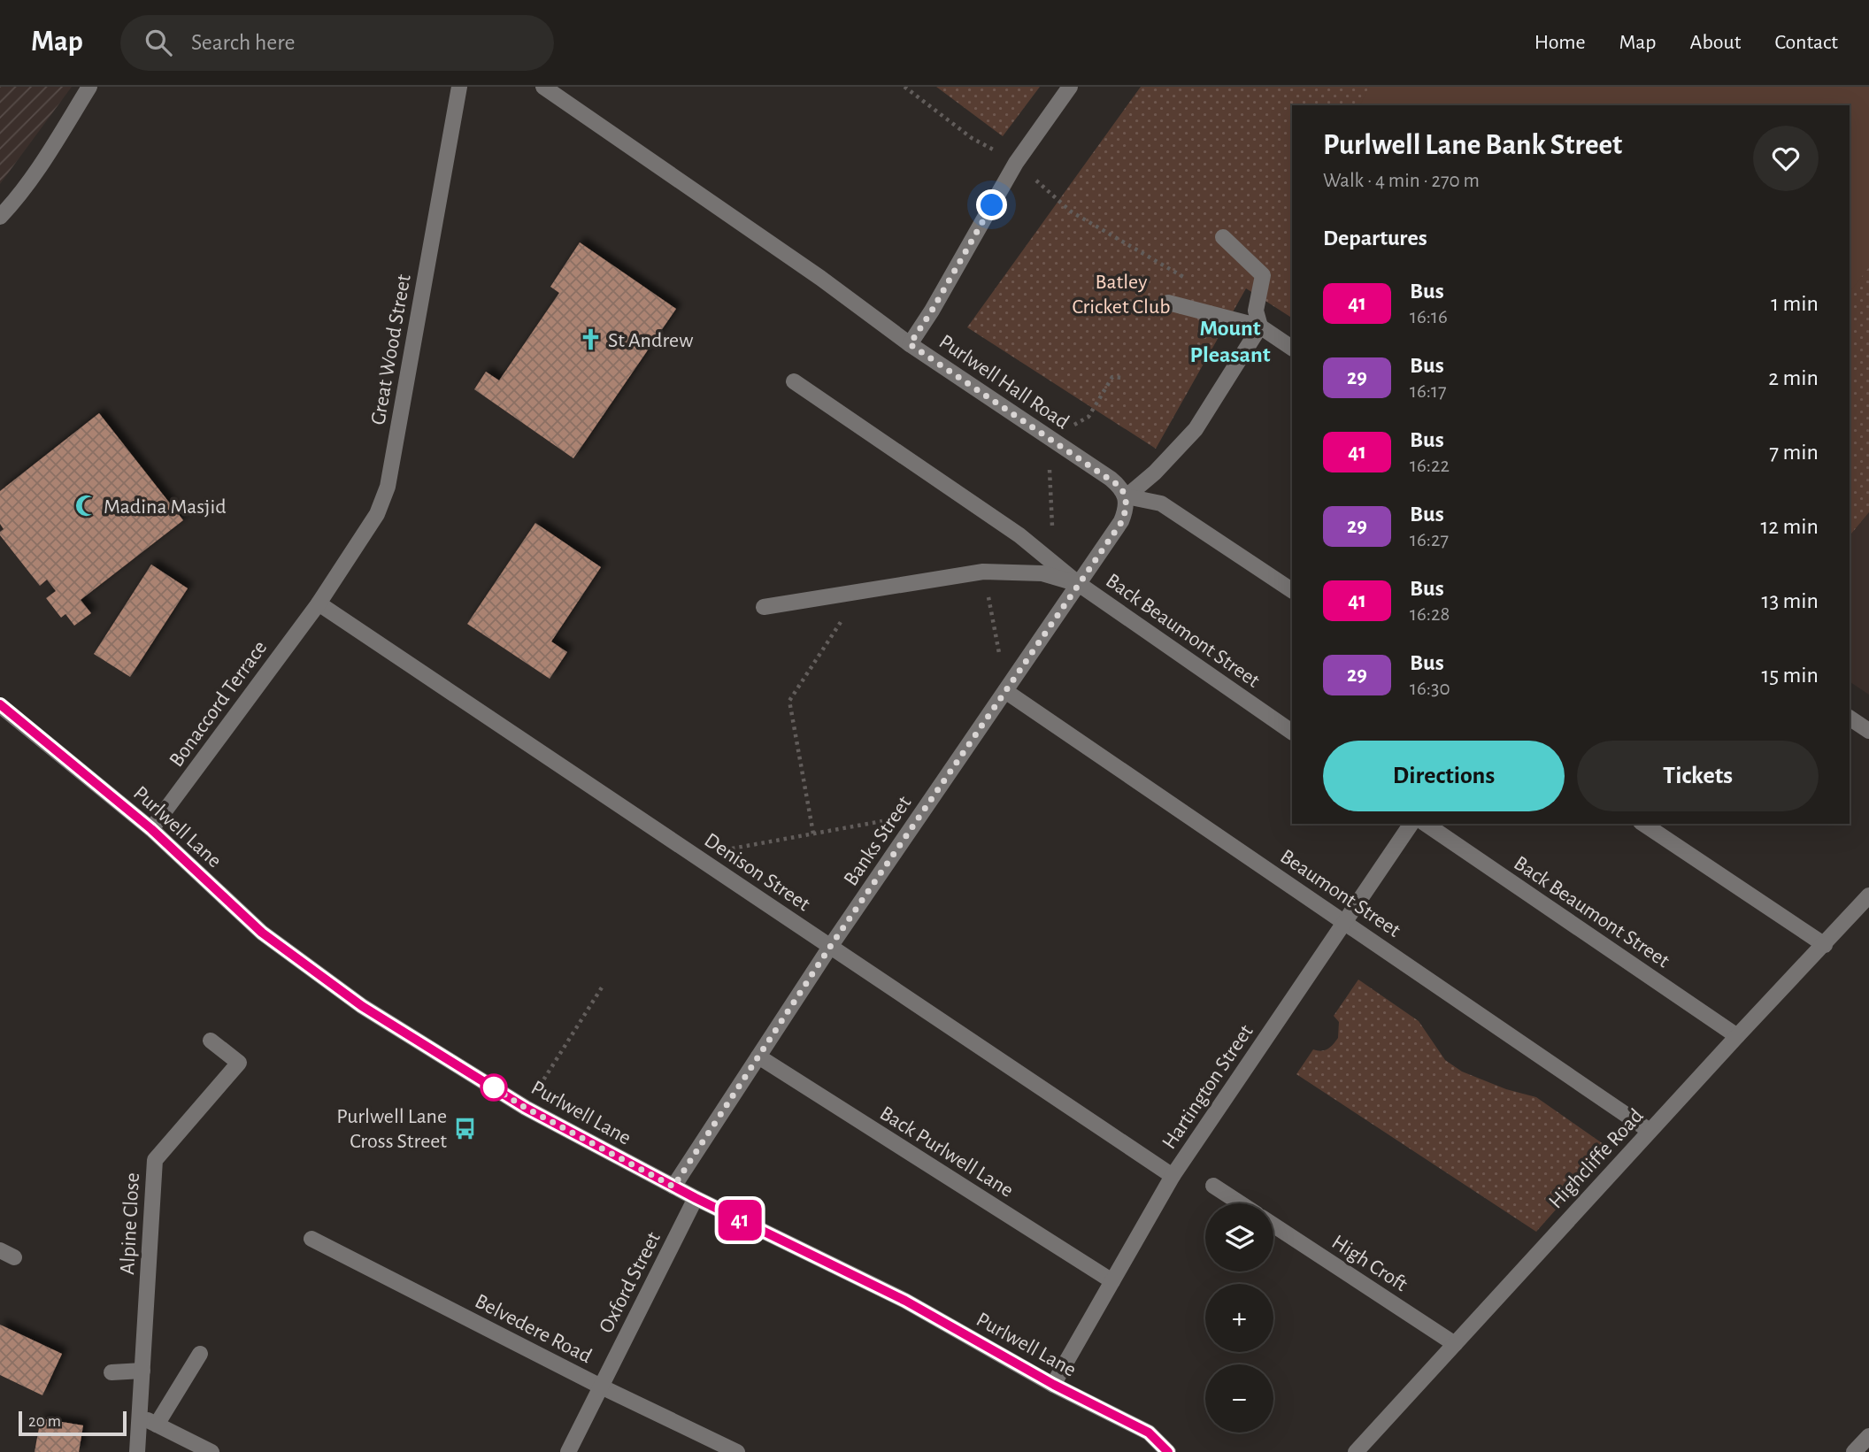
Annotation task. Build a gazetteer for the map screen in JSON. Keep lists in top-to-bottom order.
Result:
{
  "streets": {
    "street": [
      "Great Wood Street",
      "Purlwell Hall Road",
      "Back Beaumont Street",
      "Bonaccord Terrace",
      "Purlwell Lane",
      "Banks Street",
      "Denison Street",
      "Beaumont Street",
      "Hartington Street",
      "Back Purlwell Lane",
      "Highcliffe Road",
      "Alpine Close",
      "High Croft",
      "Oxford Street",
      "Belvedere Road"
    ]
  },
  "crossings": [
    ["Great Wood Street", "Bonaccord Terrace"],
    ["Great Wood Street", "Denison Street"],
    ["Purlwell Hall Road", "Banks Street"],
    ["Back Beaumont Street", "Banks Street"],
    ["Back Beaumont Street", "Highcliffe Road"],
    ["Bonaccord Terrace", "Purlwell Lane"],
    ["Bonaccord Terrace", "Denison Street"],
    ["Purlwell Lane", "Banks Street"],
    ["Purlwell Lane", "Hartington Street"],
    ["Purlwell Lane", "Oxford Street"],
    ["Banks Street", "Denison Street"],
    ["Banks Street", "Beaumont Street"],
    ["Banks Street", "Back Purlwell Lane"],
    ["Denison Street", "Hartington Street"],
    ["Beaumont Street", "Hartington Street"],
    ["Beaumont Street", "Highcliffe Road"],
    ["Hartington Street", "Back Purlwell Lane"],
    ["Highcliffe Road", "High Croft"],
    ["Oxford Street", "Belvedere Road"]
  ],
  "districts": ["Mount Pleasant"],
  "parks": ["Batley Cricket Club"],
  "places": {
    "church": ["St Andrew"],
    "mosque": ["Madina Masjid"],
    "bus stop": ["Purlwell Lane Cross Street"]
  },
  "lines": ["bus line 41"],
  "scale_bar": "20 m",
  "page": {
    "header": "Map",
    "search": "Search here",
    "nav": [
      "Home",
      "Map",
      "About",
      "Contact"
    ],
    "on_map": "41",
    "heading": [
      ["Purlwell Lane Bank Street", "Walk · 4 min · 270 m"],
      "Departures"
    ],
    "list": [
      {
        "mark": "41",
        "name": "Bus",
        "note": "16:16",
        "value": "1 min"
      },
      {
        "mark": "29",
        "name": "Bus",
        "note": "16:17",
        "value": "2 min"
      },
      {
        "mark": "41",
        "name": "Bus",
        "note": "16:22",
        "value": "7 min"
      },
      {
        "mark": "29",
        "name": "Bus",
        "note": "16:27",
        "value": "12 min"
      },
      {
        "mark": "41",
        "name": "Bus",
        "note": "16:28",
        "value": "13 min"
      },
      {
        "mark": "29",
        "name": "Bus",
        "note": "16:30",
        "value": "15 min"
      }
    ],
    "buttons": ["Directions", "Tickets"],
    "map_buttons": ["+", "−"],
    "scale": "20 m"
  }
}
